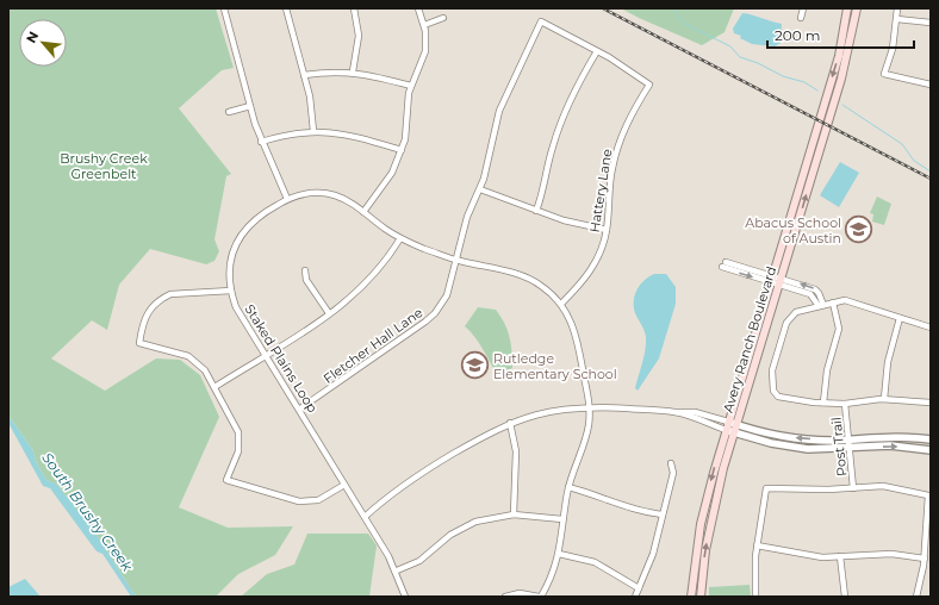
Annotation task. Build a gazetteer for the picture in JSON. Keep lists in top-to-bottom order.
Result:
{
  "streets": {
    "main road": ["Avery Ranch Boulevard"],
    "street": [
      "Hattery Lane",
      "Fletcher Hall Lane",
      "Staked Plains Loop",
      "Post Trail"
    ]
  },
  "crossings": [
    ["Hattery Lane", "Fletcher Hall Lane"],
    ["Hattery Lane", "Staked Plains Loop"],
    ["Fletcher Hall Lane", "Staked Plains Loop"]
  ],
  "water": ["South Brushy Creek"],
  "parks": ["Brushy Creek Greenbelt"],
  "places": {
    "school or university": ["Abacus School of Austin", "Rutledge Elementary School"]
  },
  "scale_bar": "200 m",
  "north": "top left"
}
